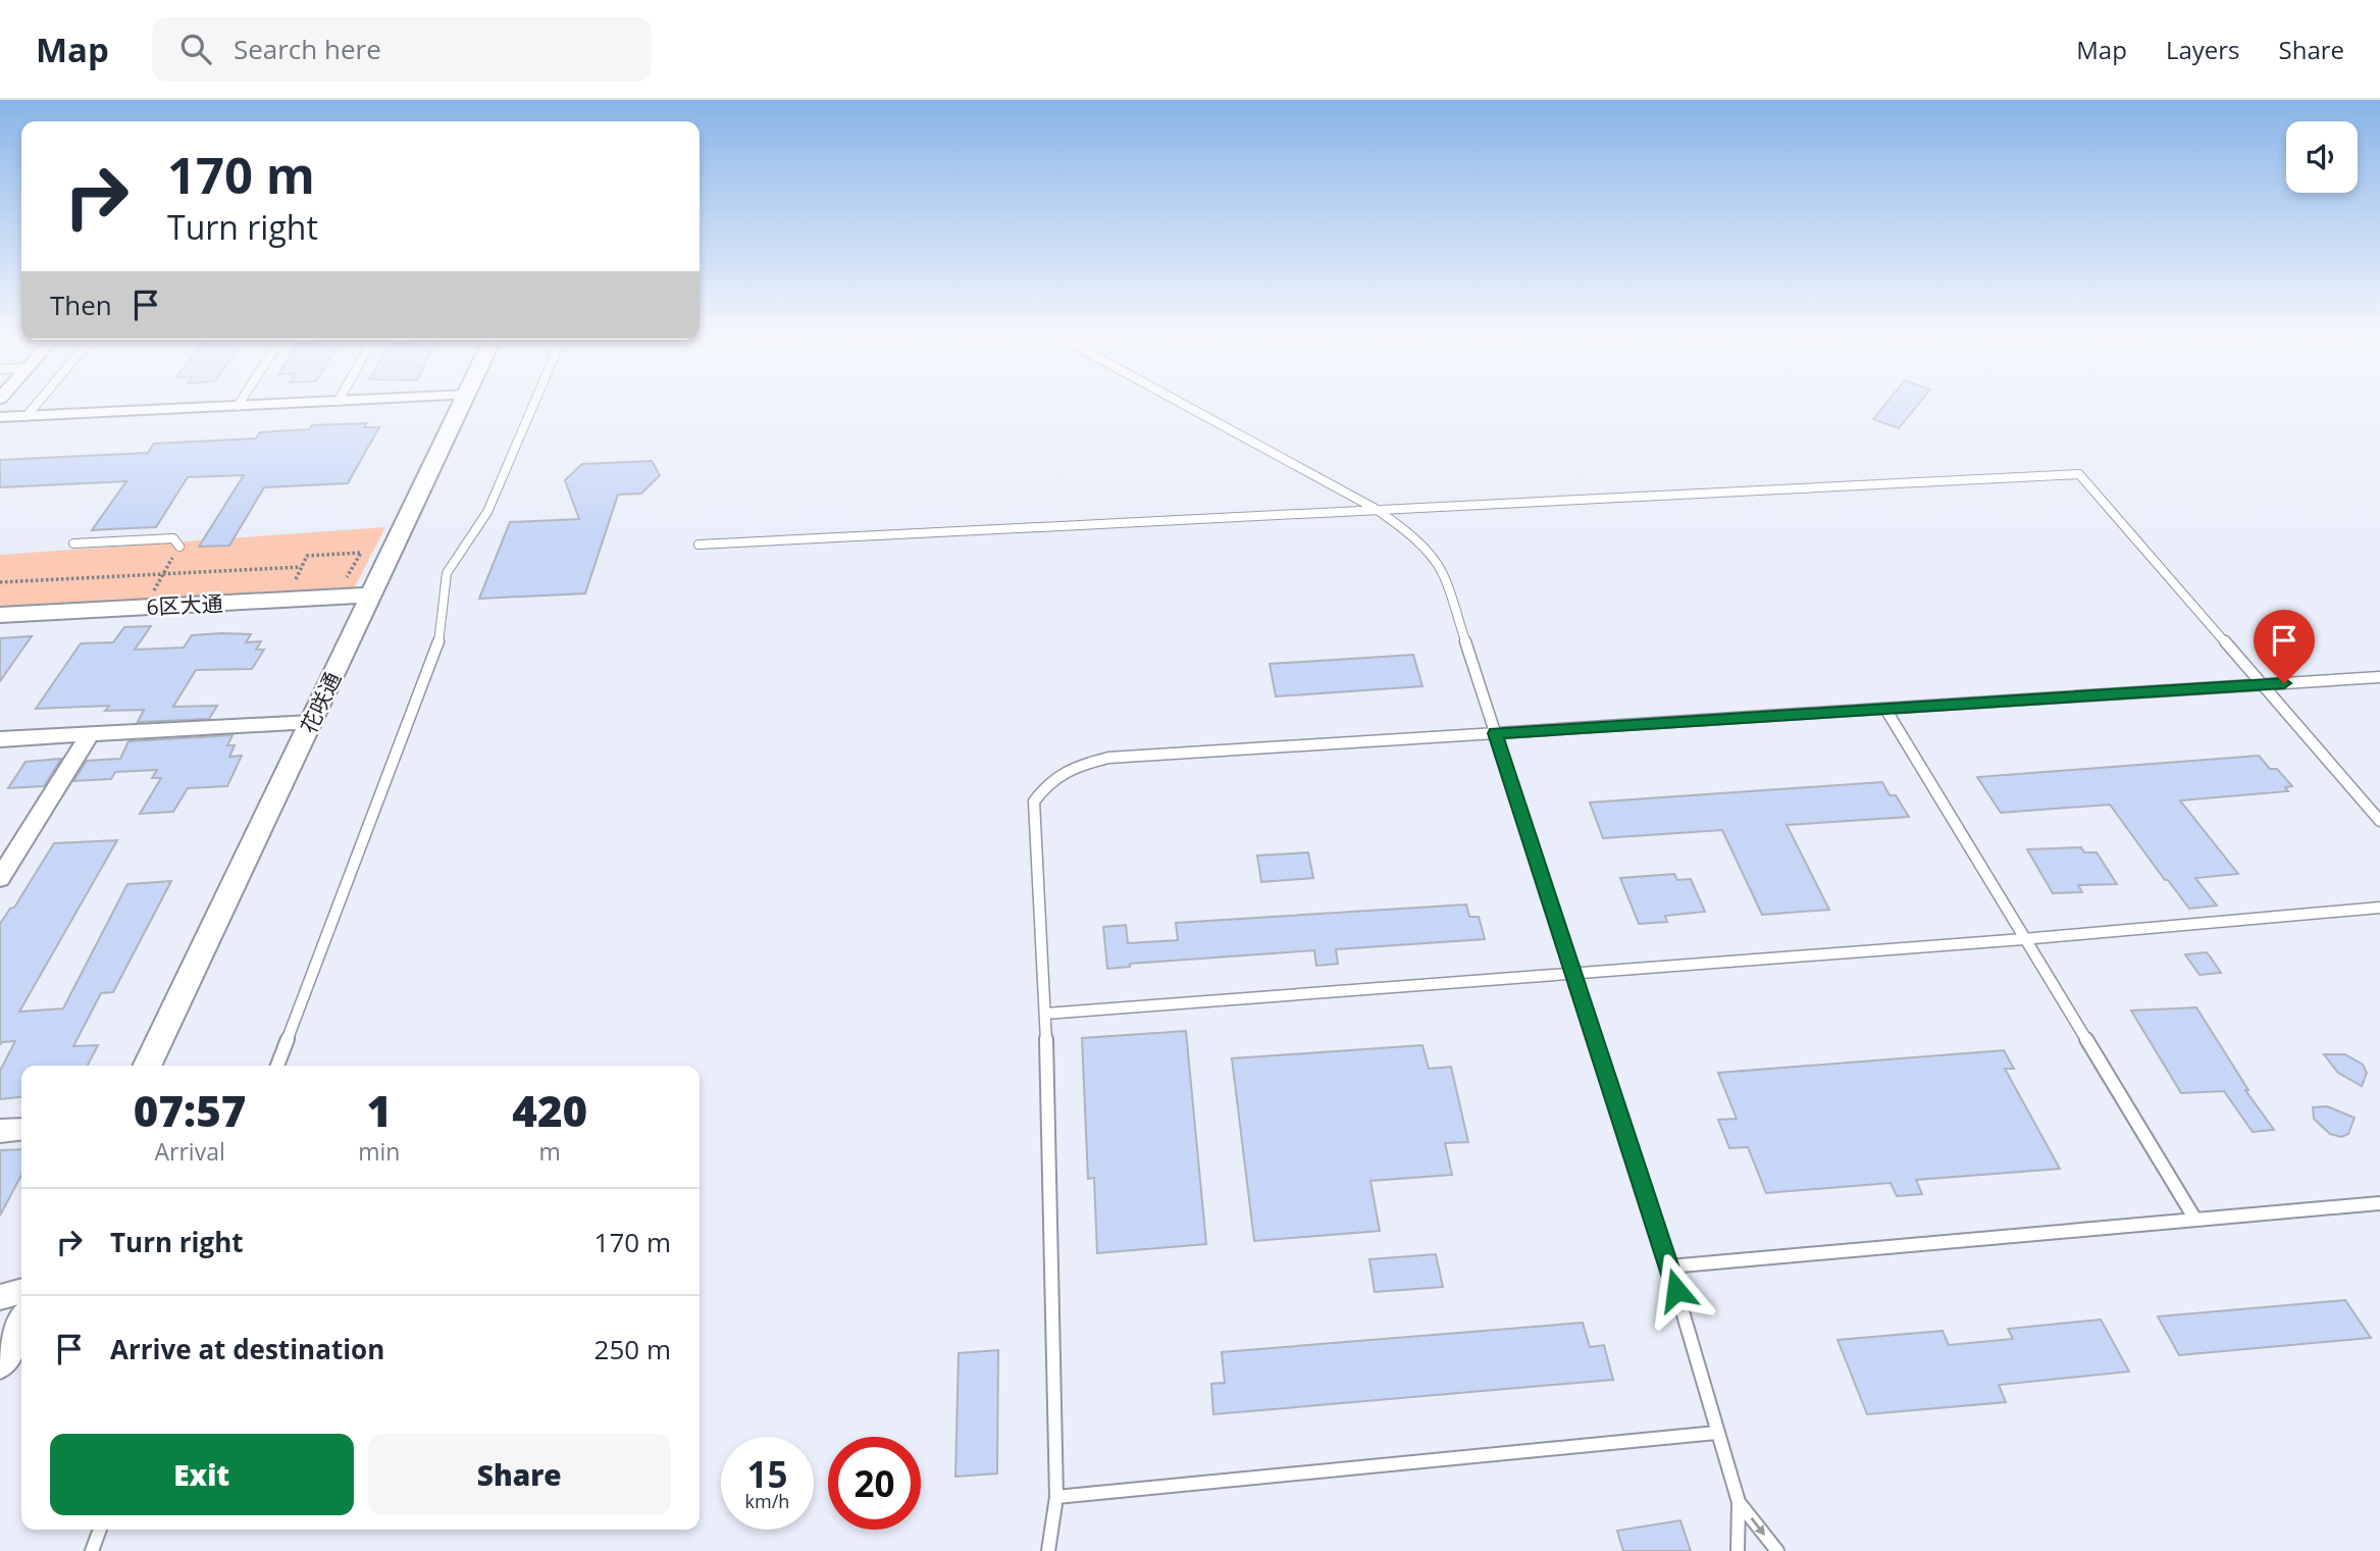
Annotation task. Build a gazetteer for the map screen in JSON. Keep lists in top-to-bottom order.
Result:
{
  "streets": {
    "street": ["6区大通", "花咲通"]
  },
  "crossings": [
    ["6区大通", "花咲通"]
  ],
  "page": {
    "header": "Map",
    "search": "Search here",
    "nav": ["Map", "Layers", "Share"],
    "turn": ["170 m", "Turn right"],
    "then": "Then",
    "eta": [
      "07:57",
      "Arrival",
      "1",
      "min",
      "420",
      "m"
    ],
    "list": [
      {
        "name": "Turn right",
        "value": "170 m"
      },
      {
        "name": "Arrive at destination",
        "value": "250 m"
      }
    ],
    "buttons": ["Exit", "Share"],
    "speed": "15 km/h",
    "limit": "20"
  }
}
